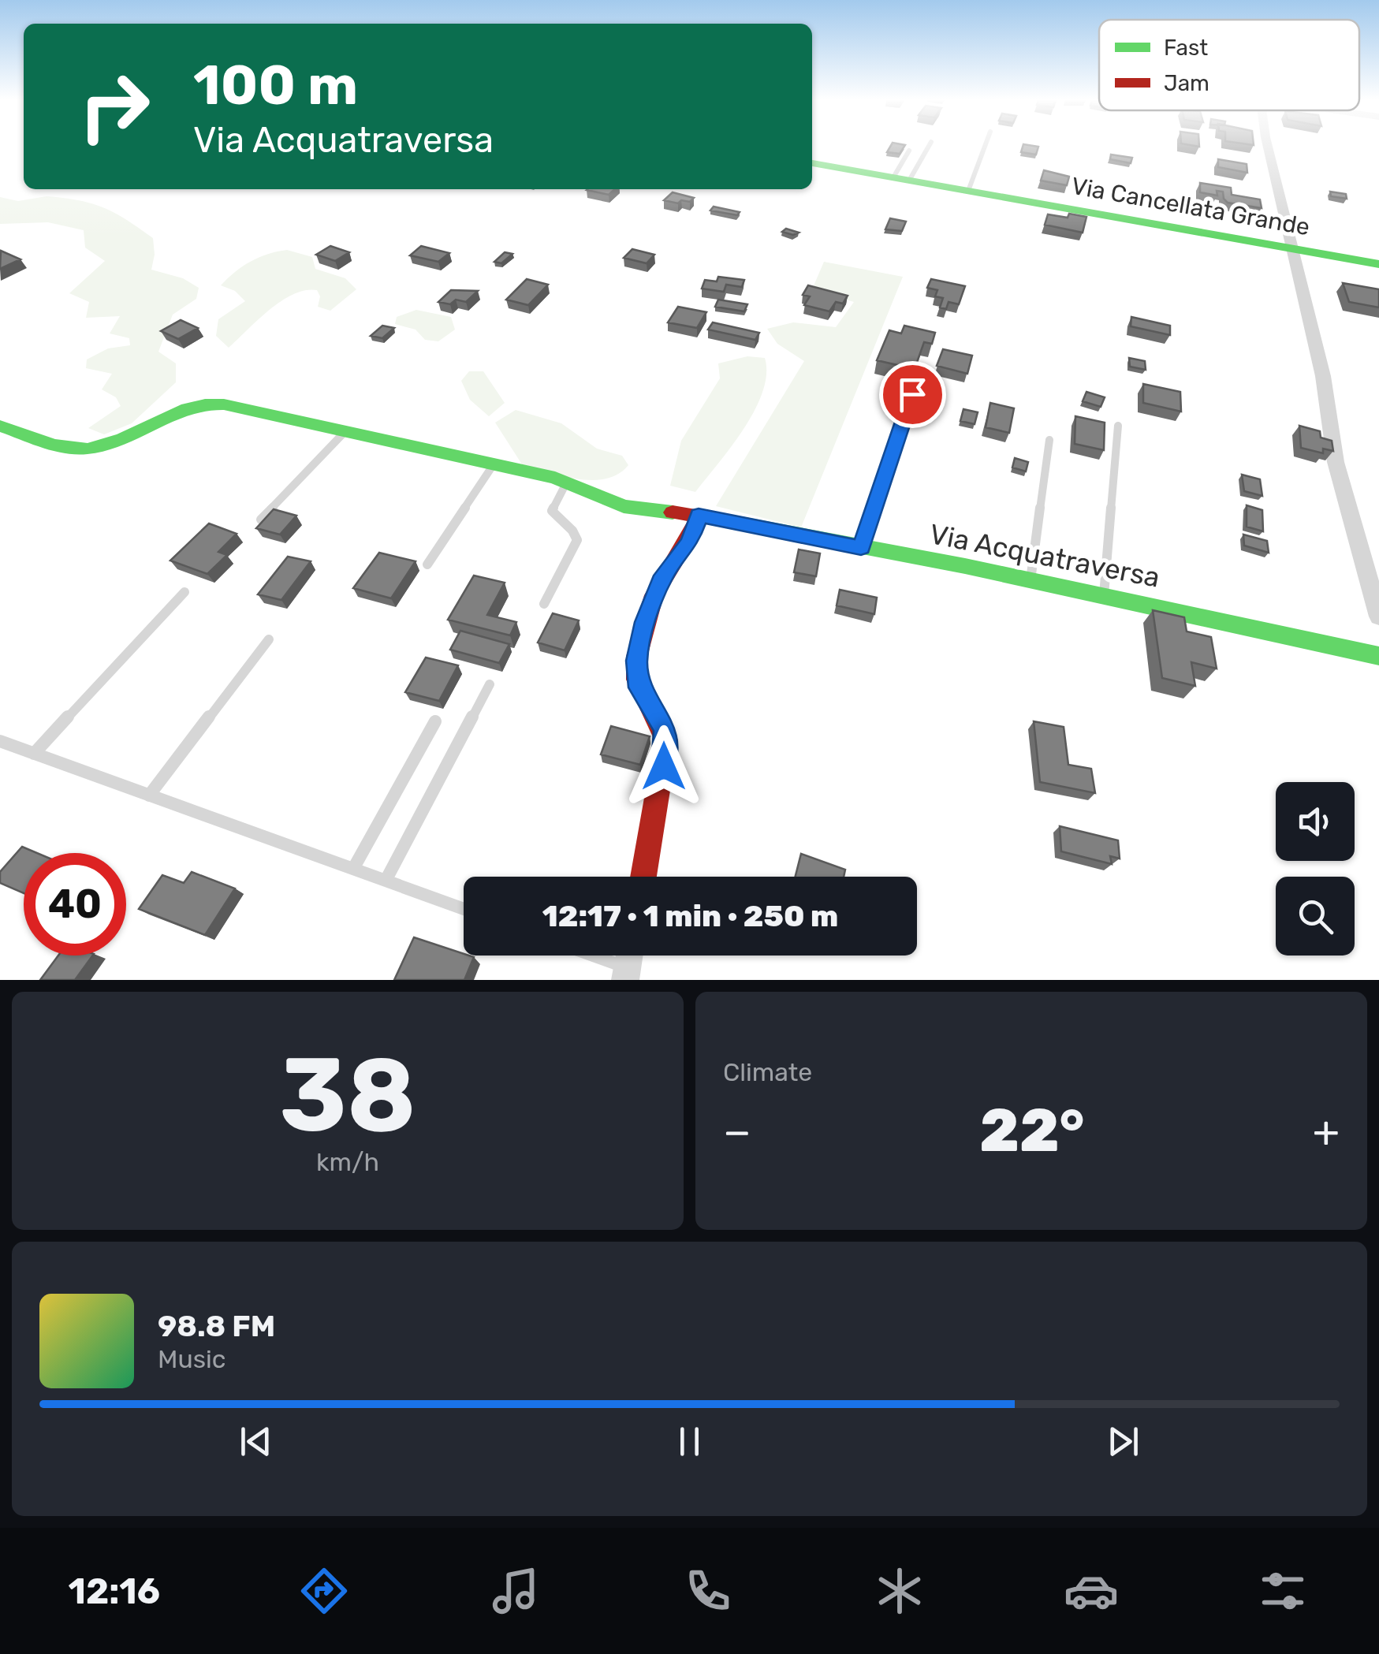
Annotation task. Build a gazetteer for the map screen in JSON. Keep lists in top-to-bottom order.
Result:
{
  "streets": {
    "street": ["Via Cancellata Grande", "Via Acquatraversa"]
  },
  "legend": ["Fast", "Jam"],
  "page": {
    "turn": ["100 m", "Via Acquatraversa"],
    "limit": "40",
    "trip": "12:17 · 1 min · 250 m",
    "tile": [
      ["38", "km/h"],
      "Climate"
    ],
    "heat": ["−", "22°", "+"],
    "song": ["98.8 FM", "Music"],
    "tabs": "12:16"
  }
}
